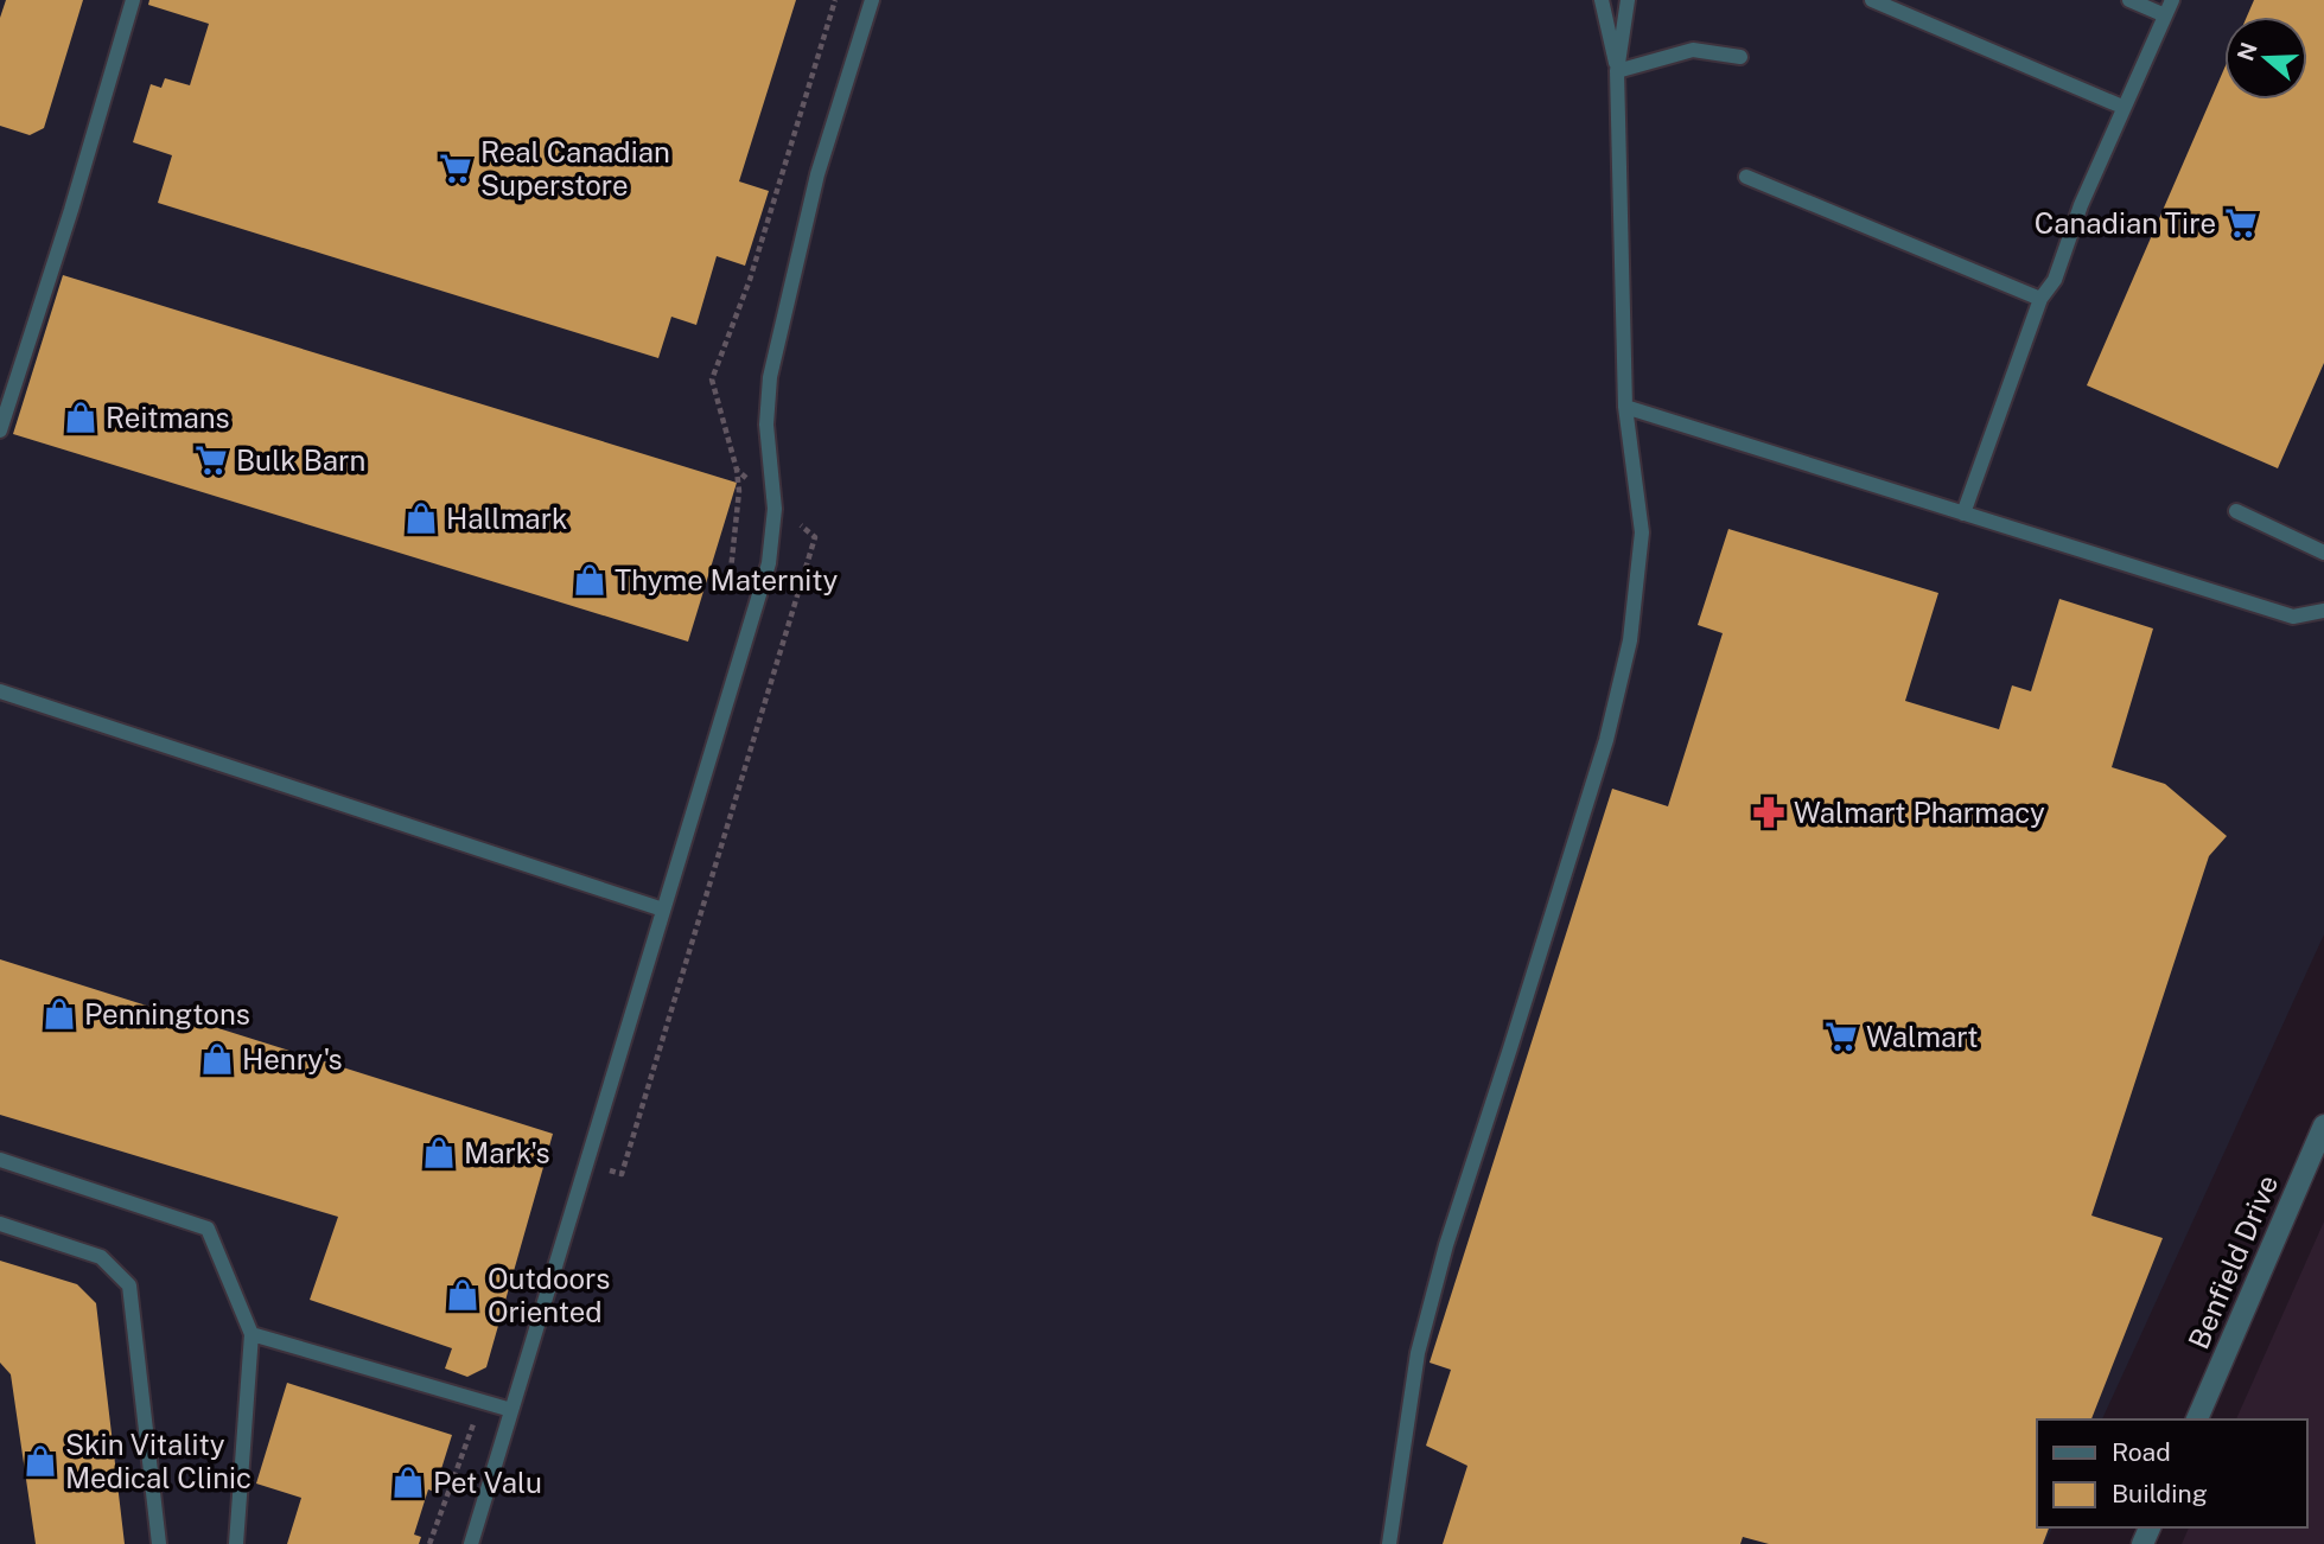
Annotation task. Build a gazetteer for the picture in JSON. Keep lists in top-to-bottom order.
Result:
{
  "streets": {
    "street": ["Benfield Drive"]
  },
  "places": {
    "supermarket": [
      "Real Canadian Superstore",
      "Canadian Tire",
      "Bulk Barn",
      "Walmart"
    ],
    "shop": [
      "Reitmans",
      "Hallmark",
      "Thyme Maternity",
      "Penningtons",
      "Henry's",
      "Mark's",
      "Outdoors Oriented",
      "Skin Vitality Medical Clinic",
      "Pet Valu"
    ],
    "pharmacy": ["Walmart Pharmacy"]
  },
  "legend": ["Road", "Building"],
  "north": "left"
}
